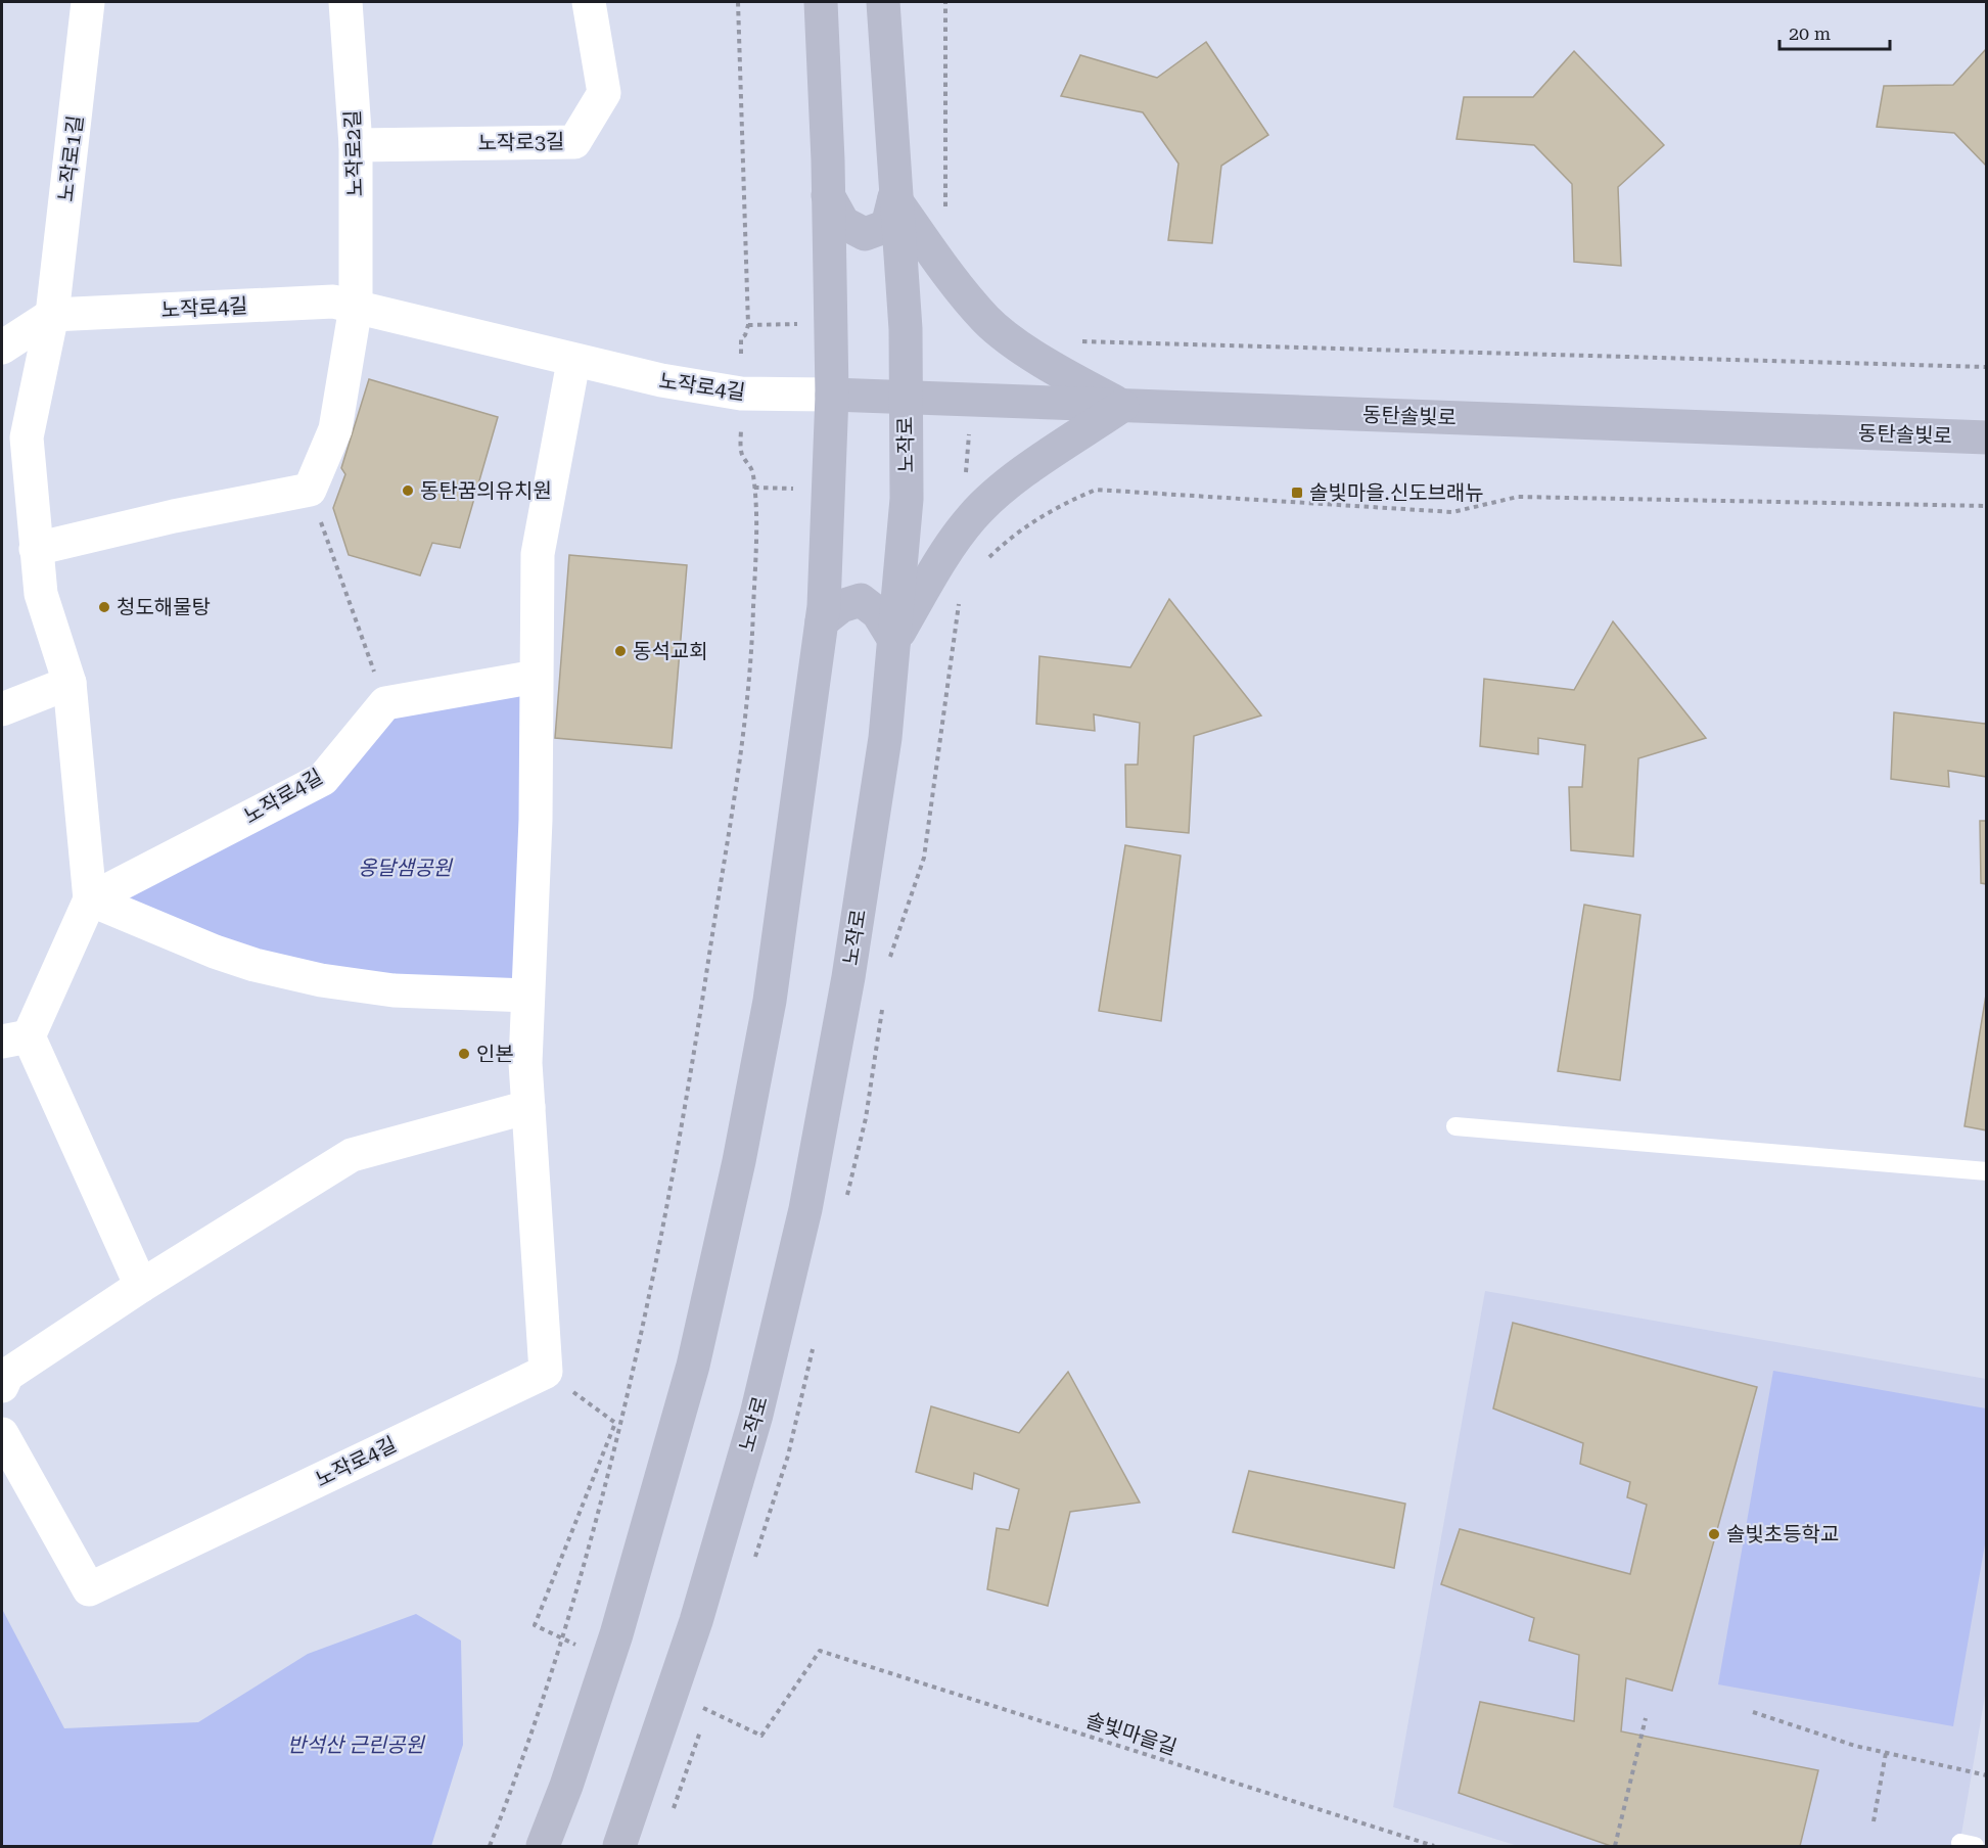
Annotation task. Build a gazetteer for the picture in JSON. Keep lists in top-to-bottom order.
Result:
{
  "streets": {
    "street": [
      "노작로3길",
      "노작로2길",
      "노작로1길",
      "노작로4길",
      "동탄솔빛로",
      "노작로"
    ],
    "path": ["솔빛마을길"]
  },
  "crossings": [
    ["노작로3길", "노작로2길"],
    ["노작로2길", "노작로4길"],
    ["노작로1길", "노작로4길"],
    ["노작로4길", "동탄솔빛로"],
    ["동탄솔빛로", "노작로"]
  ],
  "parks": ["옹달샘공원", "반석산 근린공원"],
  "places": {
    "other": [
      "동탄꿈의유치원",
      "청도해물탕",
      "동석교회",
      "인본",
      "솔빛초등학교"
    ],
    "transit": ["솔빛마을.신도브래뉴"]
  },
  "scale_bar": "20 m"
}
